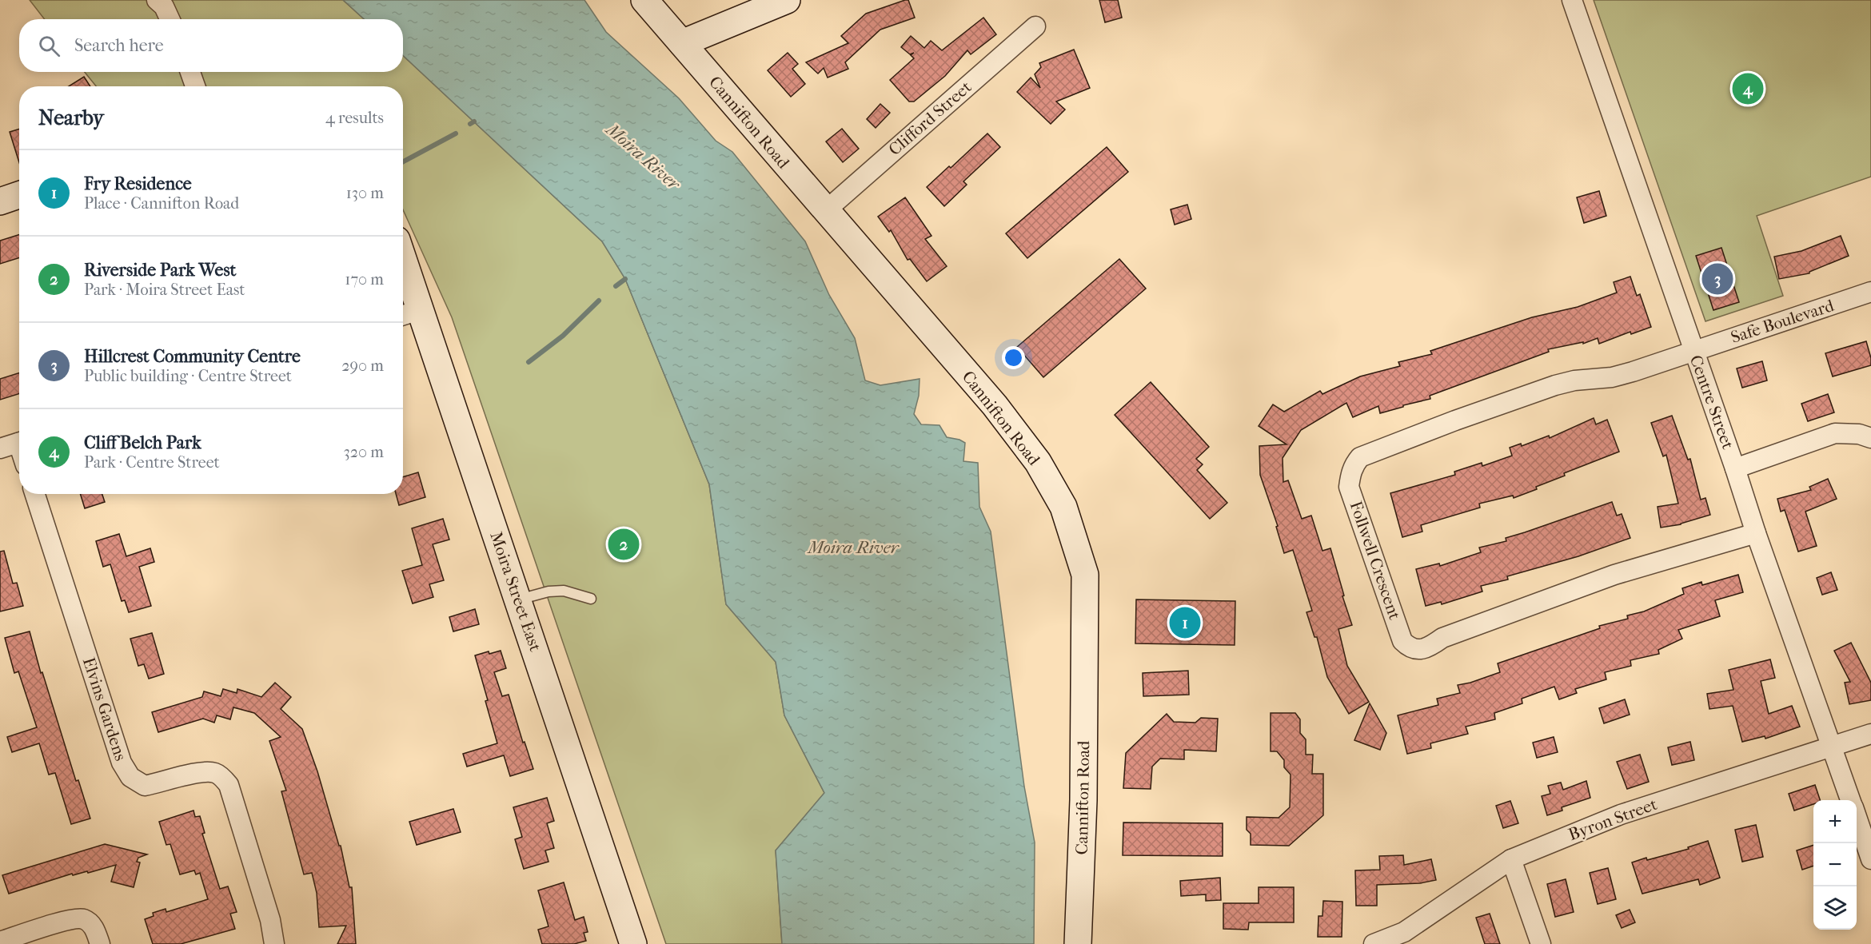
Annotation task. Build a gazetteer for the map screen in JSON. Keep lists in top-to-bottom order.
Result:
{
  "streets": {
    "main road": ["Cannifton Road", "Moira Street East"],
    "street": [
      "Clifford Street",
      "Safe Boulevard",
      "Centre Street",
      "Follwell Crescent",
      "Elvins Gardens",
      "Byron Street"
    ]
  },
  "crossings": [
    ["Clifford Street", "Cannifton Road"],
    ["Safe Boulevard", "Centre Street"],
    ["Safe Boulevard", "Follwell Crescent"],
    ["Centre Street", "Follwell Crescent"],
    ["Centre Street", "Byron Street"]
  ],
  "water": ["Moira River"],
  "page": {
    "search": "Search here",
    "pins": [
      "4",
      "3",
      "2",
      "1"
    ],
    "heading": ["Nearby", "4 results"],
    "list": [
      {
        "mark": "1",
        "name": "Fry Residence",
        "note": "Place · Cannifton Road",
        "value": "130 m"
      },
      {
        "mark": "2",
        "name": "Riverside Park West",
        "note": "Park · Moira Street East",
        "value": "170 m"
      },
      {
        "mark": "3",
        "name": "Hillcrest Community Centre",
        "note": "Public building · Centre Street",
        "value": "290 m"
      },
      {
        "mark": "4",
        "name": "Cliff Belch Park",
        "note": "Park · Centre Street",
        "value": "320 m"
      }
    ],
    "map_buttons": ["+", "−"]
  }
}
